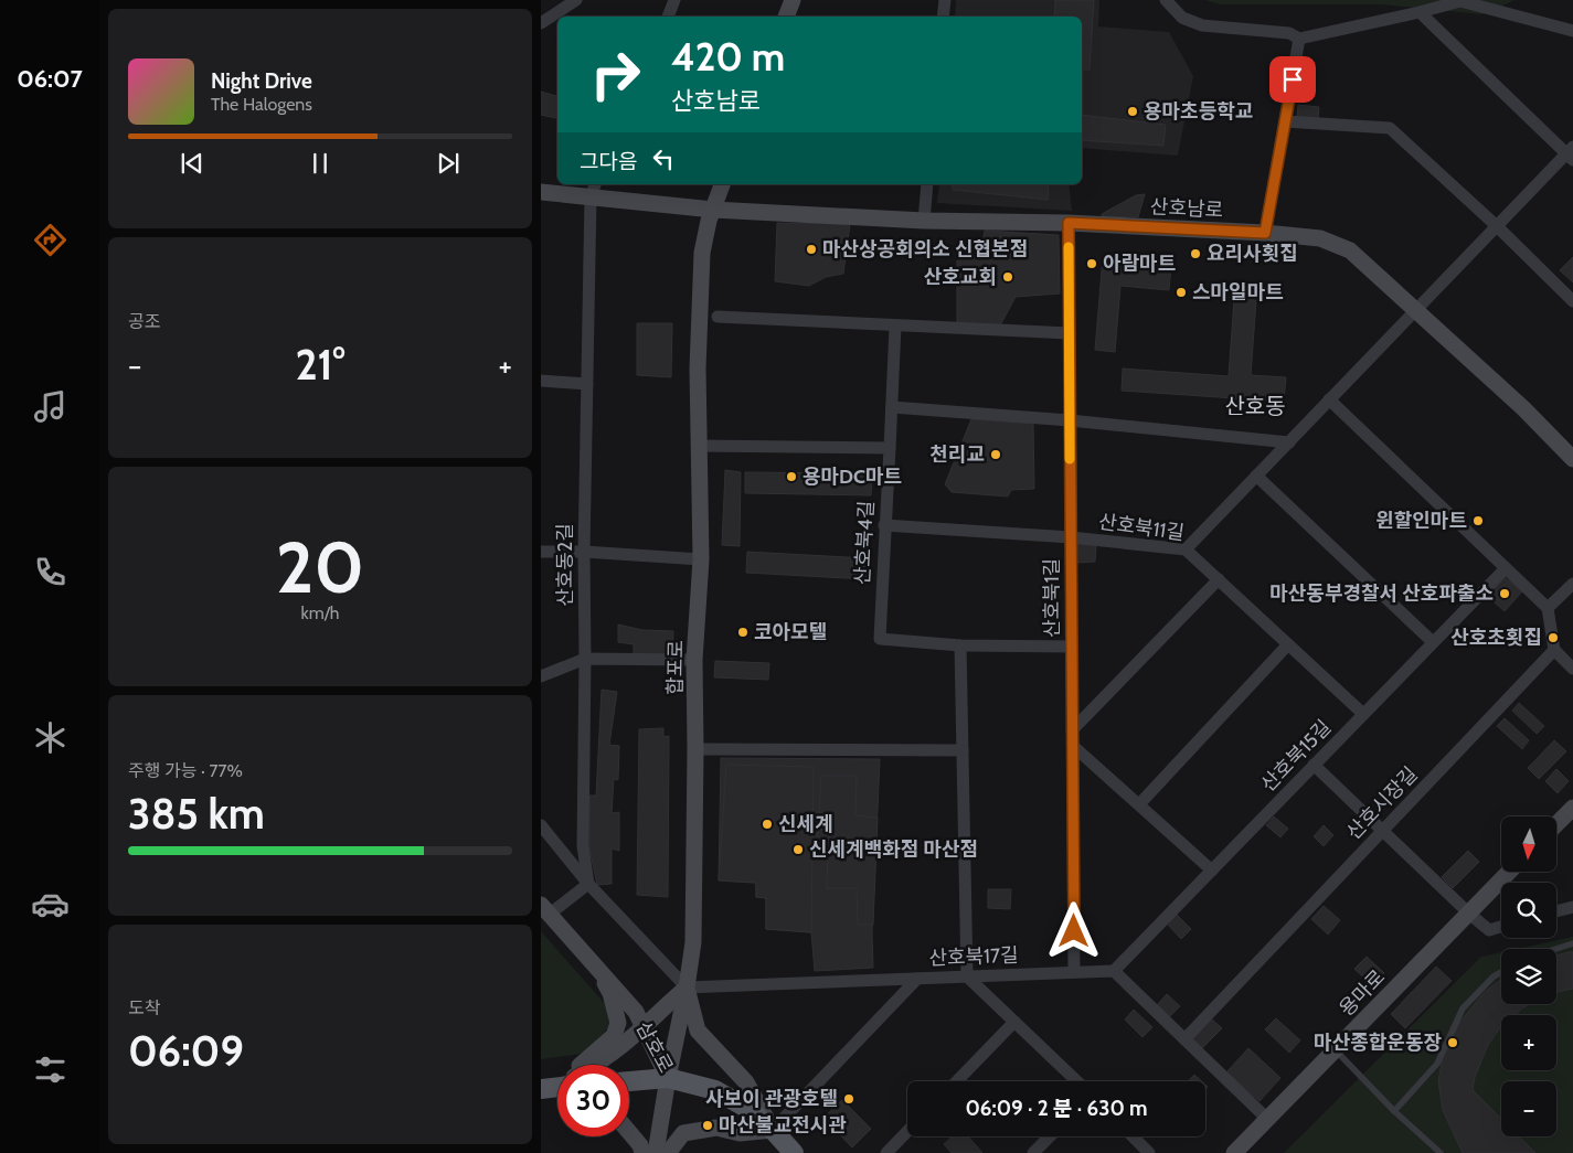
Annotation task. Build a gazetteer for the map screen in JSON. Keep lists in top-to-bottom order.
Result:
{
  "streets": {
    "main road": [
      "산호남로",
      "합포로",
      "용마로",
      "삼호로"
    ],
    "street": [
      "산호북11길",
      "산호북4길",
      "산호동2길",
      "산호북1길",
      "산호북15길",
      "산호시장길",
      "산호북17길"
    ]
  },
  "crossings": [
    ["산호남로", "산호동2길"],
    ["산호남로", "산호북1길"],
    ["산호남로", "합포로"],
    ["산호북11길", "산호북4길"],
    ["산호북11길", "산호북1길"],
    ["산호북11길", "산호북15길"],
    ["산호북4길", "산호북1길"],
    ["산호북1길", "산호북17길"],
    ["합포로", "산호북17길"],
    ["합포로", "삼호로"],
    ["산호북15길", "산호북17길"]
  ],
  "districts": ["산호동"],
  "places": [
    "용마초등학교",
    "마산상공회의소 신협본점",
    "요리사횟집",
    "아람마트",
    "산호교회",
    "스마일마트",
    "천리교",
    "용마DC마트",
    "윈할인마트",
    "마산동부경찰서 산호파출소",
    "코아모텔",
    "산호초횟집",
    "신세계",
    "신세계백화점 마산점",
    "마산종합운동장",
    "사보이 관광호텔",
    "마산불교전시관"
  ],
  "north": "bottom",
  "page": {
    "tabs": "06:07",
    "turn": ["420 m", "산호남로"],
    "song": ["Night Drive", "The Halogens"],
    "then": "그다음",
    "tile": [
      "공조",
      ["20", "km/h"],
      ["주행 가능 · 77%", "385 km"],
      ["도착", "06:09"]
    ],
    "heat": ["−", "21°", "+"],
    "map_buttons": ["+", "−"],
    "limit": "30",
    "trip": "06:09 · 2 분 · 630 m"
  }
}
